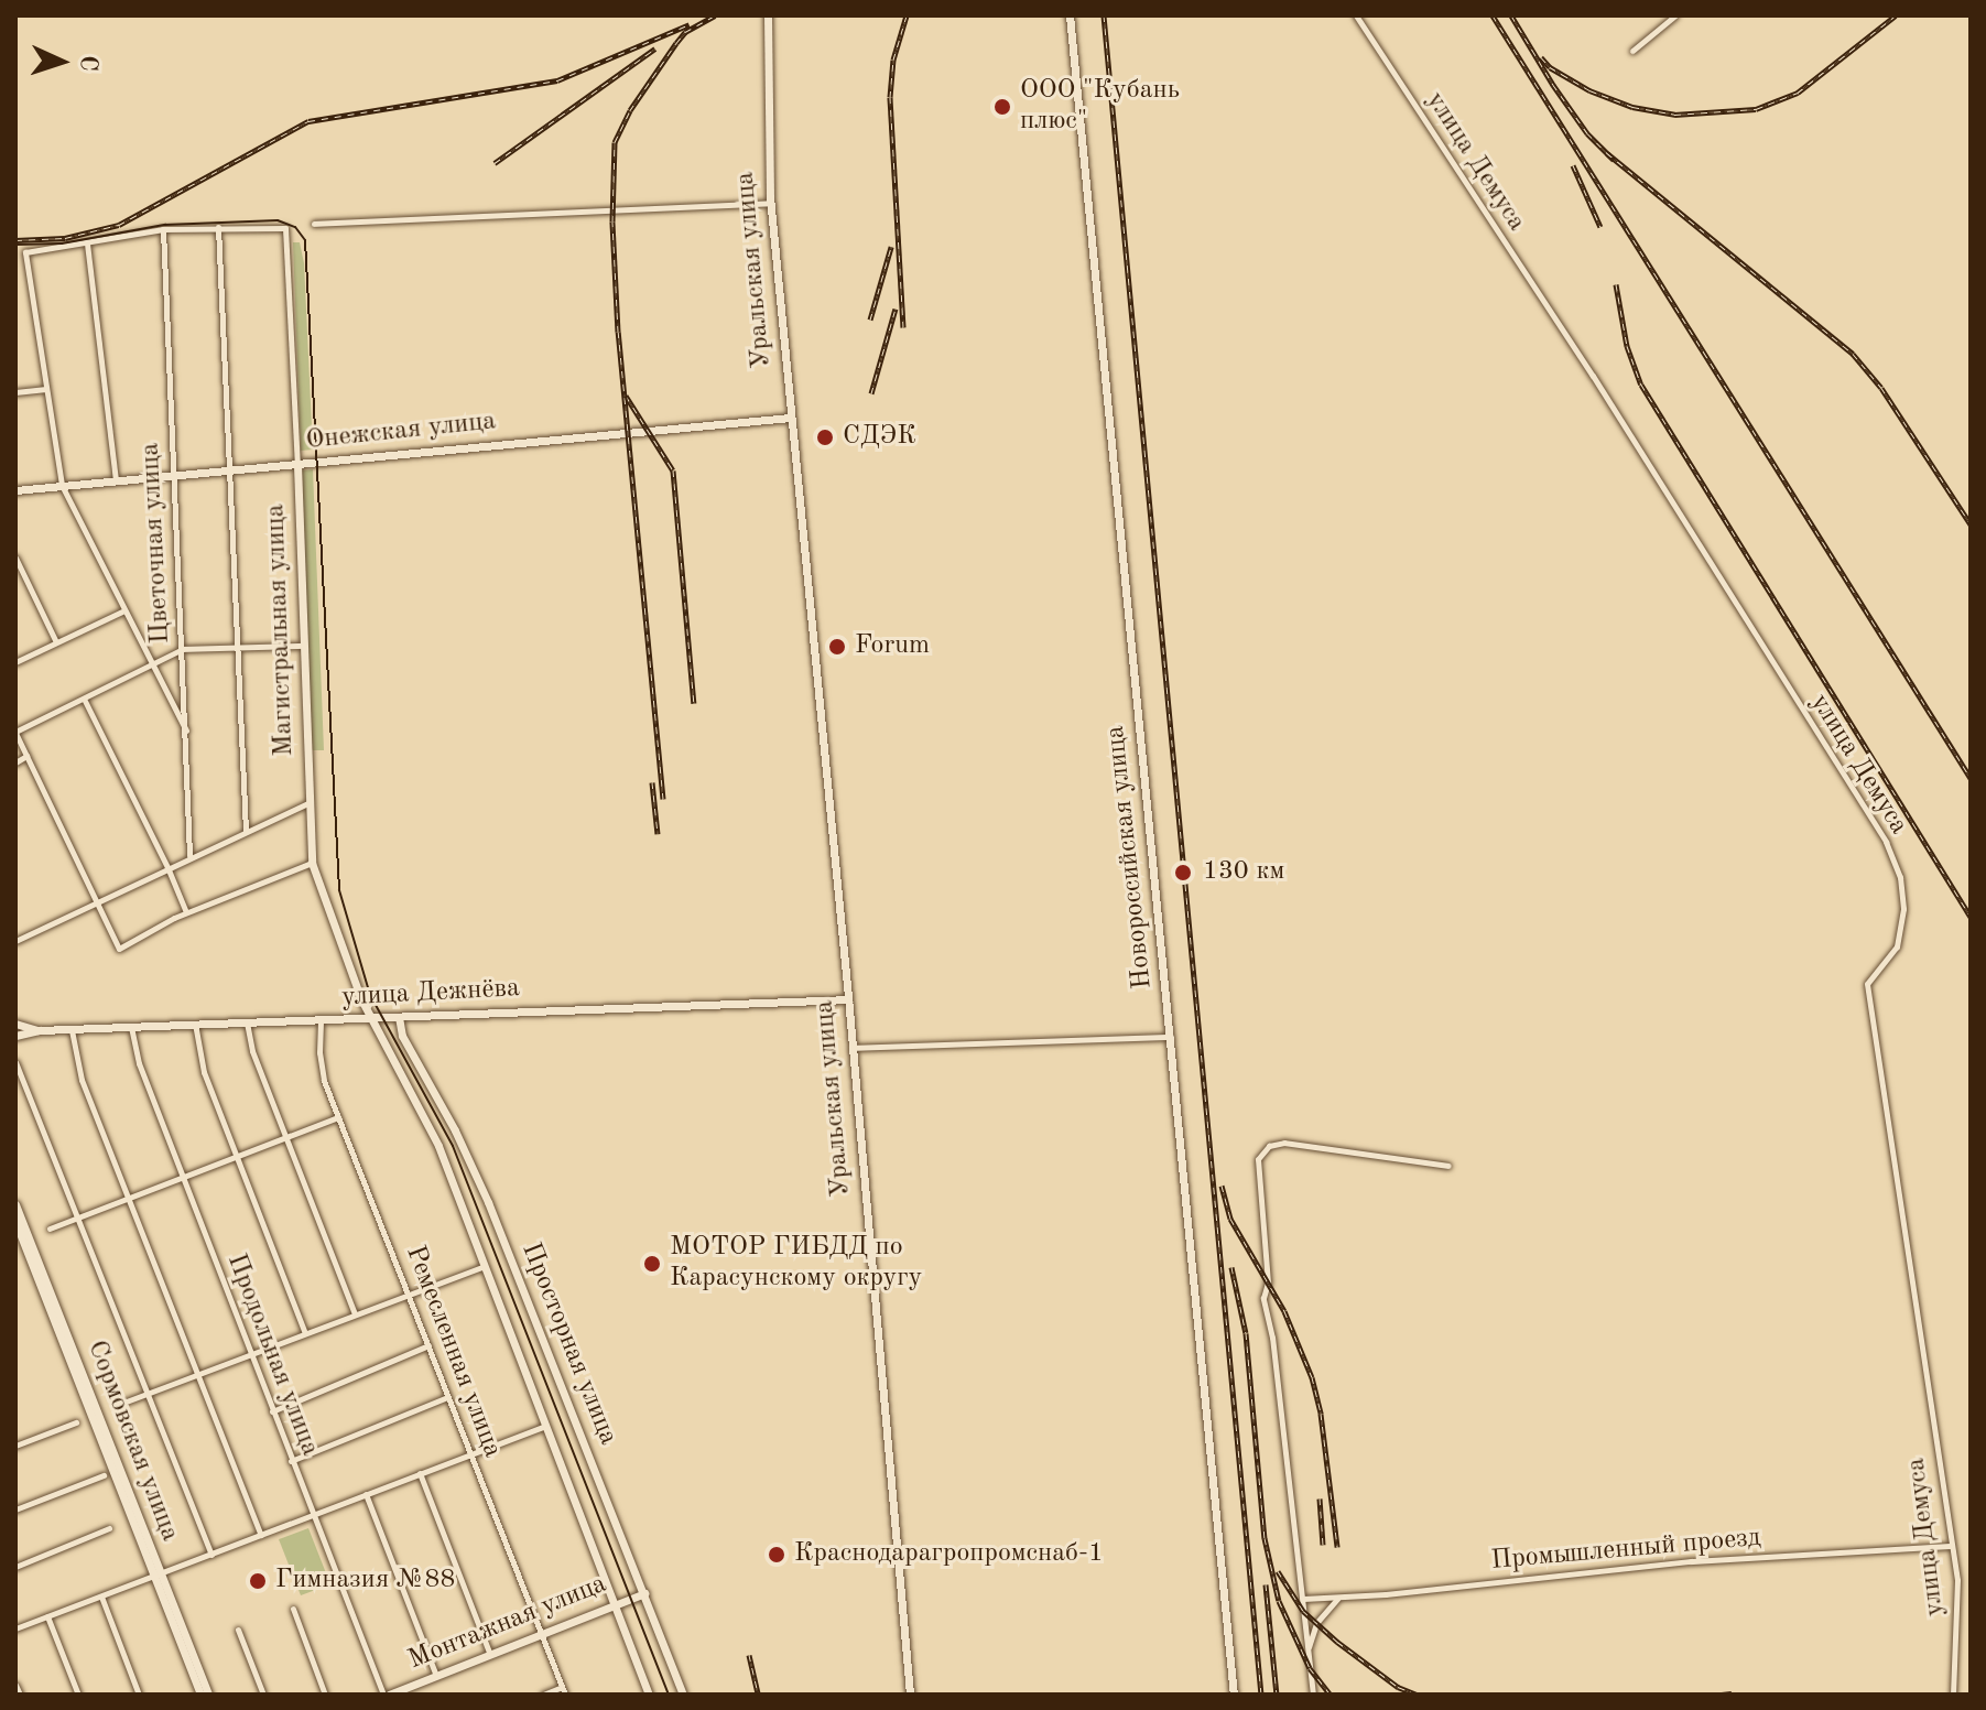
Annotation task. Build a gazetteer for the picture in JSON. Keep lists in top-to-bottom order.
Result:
{
  "streets": {
    "street": [
      "улица Демуса",
      "Уральская улица",
      "Онежская улица",
      "Цветочная улица",
      "Магистральная улица",
      "Новороссийская улица",
      "улица Дежнёва",
      "Просторная улица",
      "Ремесленная улица",
      "Продольная улица",
      "Сормовская улица",
      "Промышленный проезд",
      "Монтажная улица"
    ]
  },
  "crossings": [
    ["улица Демуса", "Промышленный проезд"],
    ["Уральская улица", "Онежская улица"],
    ["Уральская улица", "улица Дежнёва"],
    ["Онежская улица", "Цветочная улица"],
    ["Онежская улица", "Магистральная улица"],
    ["Магистральная улица", "улица Дежнёва"],
    ["Магистральная улица", "Просторная улица"],
    ["улица Дежнёва", "Просторная улица"],
    ["улица Дежнёва", "Ремесленная улица"],
    ["улица Дежнёва", "Продольная улица"],
    ["Просторная улица", "Монтажная улица"],
    ["Ремесленная улица", "Монтажная улица"],
    ["Продольная улица", "Монтажная улица"]
  ],
  "places": [
    "ООО \"Кубань плюс\"",
    "СДЭК",
    "Forum",
    "130 км",
    "МОТОР ГИБДД по Карасунскому округу",
    "Краснодарагропромснаб-1",
    "Гимназия №88"
  ],
  "north": "right"
}
